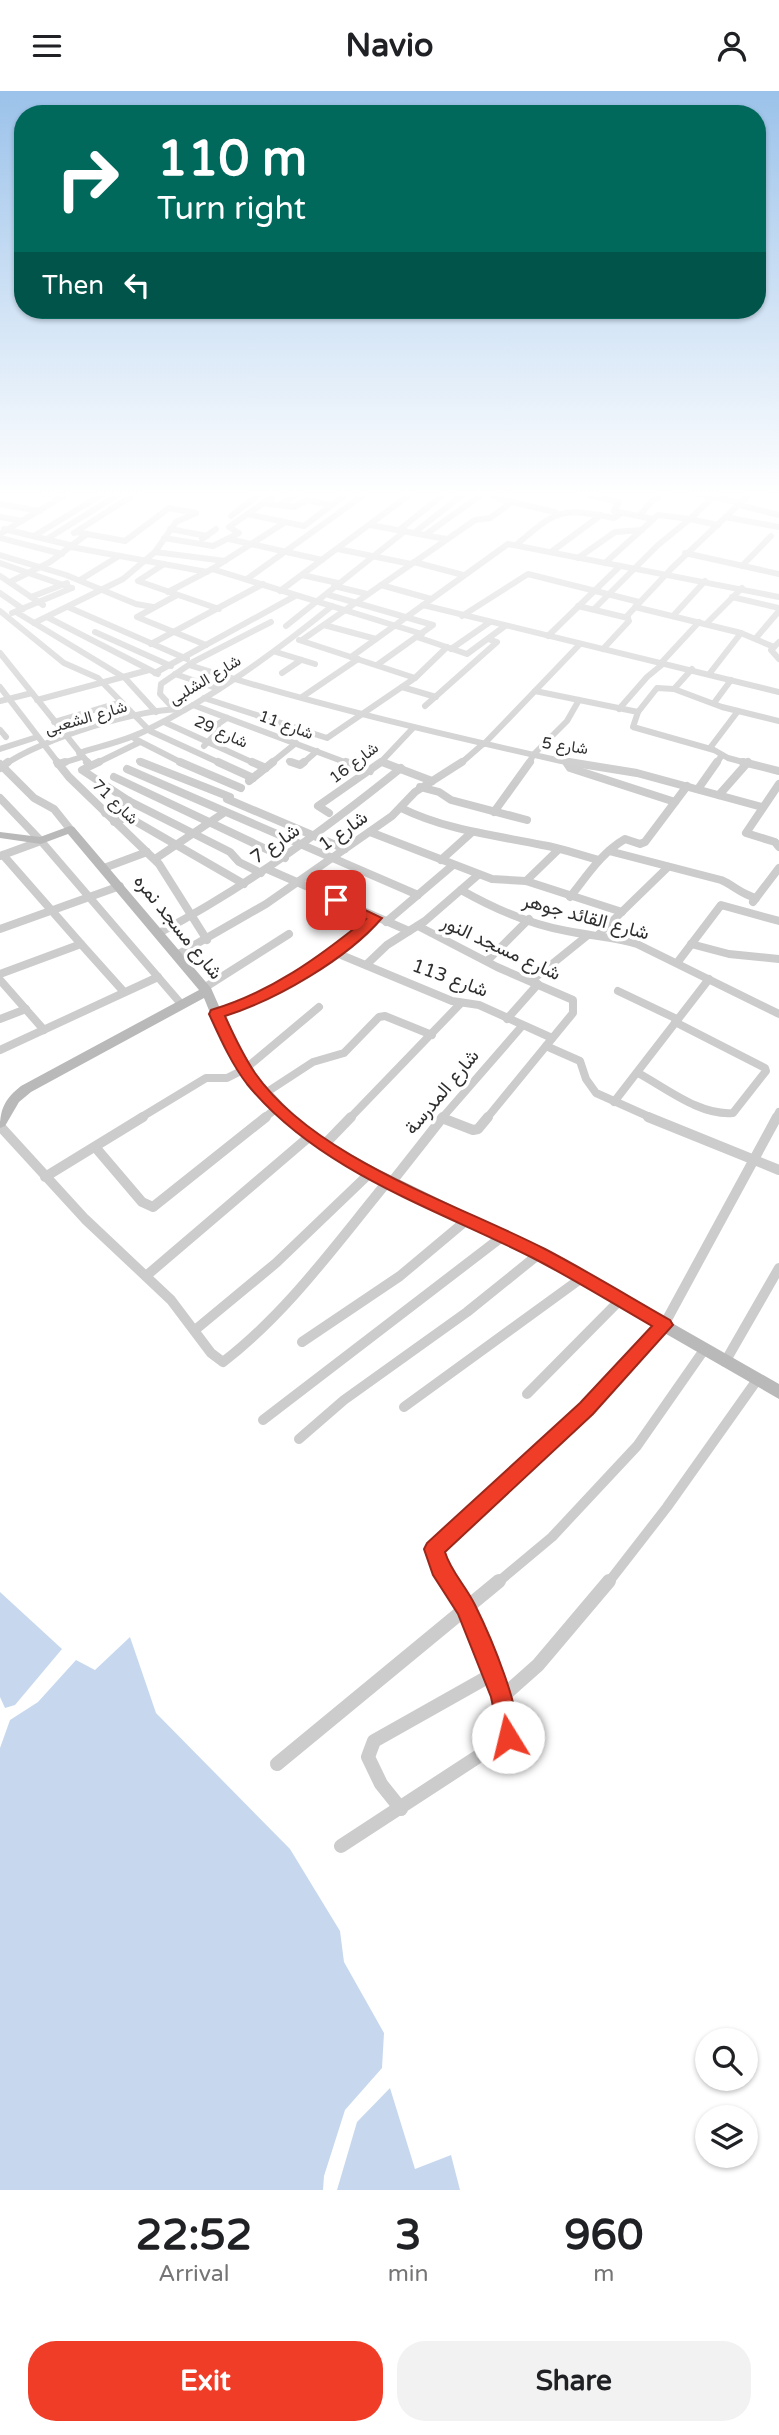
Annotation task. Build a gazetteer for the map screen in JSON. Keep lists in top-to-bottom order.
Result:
{
  "streets": {
    "street": [
      "شارع الشلبى",
      "شارع الشعبى",
      "شارع 11",
      "شارع 29",
      "شارع 5",
      "شارع 16",
      "شارع 71",
      "شارع 1",
      "شارع 7",
      "شارع القائد جوهر",
      "شارع مسجد نمره",
      "شارع مسجد النور",
      "شارع 113",
      "شارع المدرسة"
    ]
  },
  "crossings": [
    ["شارع الشلبى", "شارع الشعبى"],
    ["شارع الشلبى", "شارع 11"],
    ["شارع الشلبى", "شارع 29"],
    ["شارع الشلبى", "شارع 5"],
    ["شارع الشلبى", "شارع 71"],
    ["شارع الشعبى", "شارع 71"],
    ["شارع الشعبى", "شارع مسجد نمره"],
    ["شارع 11", "شارع 16"],
    ["شارع 5", "شارع 16"],
    ["شارع 5", "شارع 1"],
    ["شارع 71", "شارع 1"],
    ["شارع 71", "شارع 7"],
    ["شارع 1", "شارع مسجد نمره"],
    ["شارع 1", "شارع مسجد النور"],
    ["شارع 7", "شارع مسجد نمره"],
    ["شارع 7", "شارع مسجد النور"],
    ["شارع مسجد نمره", "شارع المدرسة"],
    ["شارع مسجد النور", "شارع 113"],
    ["شارع 113", "شارع المدرسة"]
  ],
  "page": {
    "header": "Navio",
    "turn": ["110 m", "Turn right"],
    "then": "Then",
    "eta": [
      "22:52",
      "Arrival",
      "3",
      "min",
      "960",
      "m"
    ],
    "buttons": ["Exit", "Share"]
  }
}
